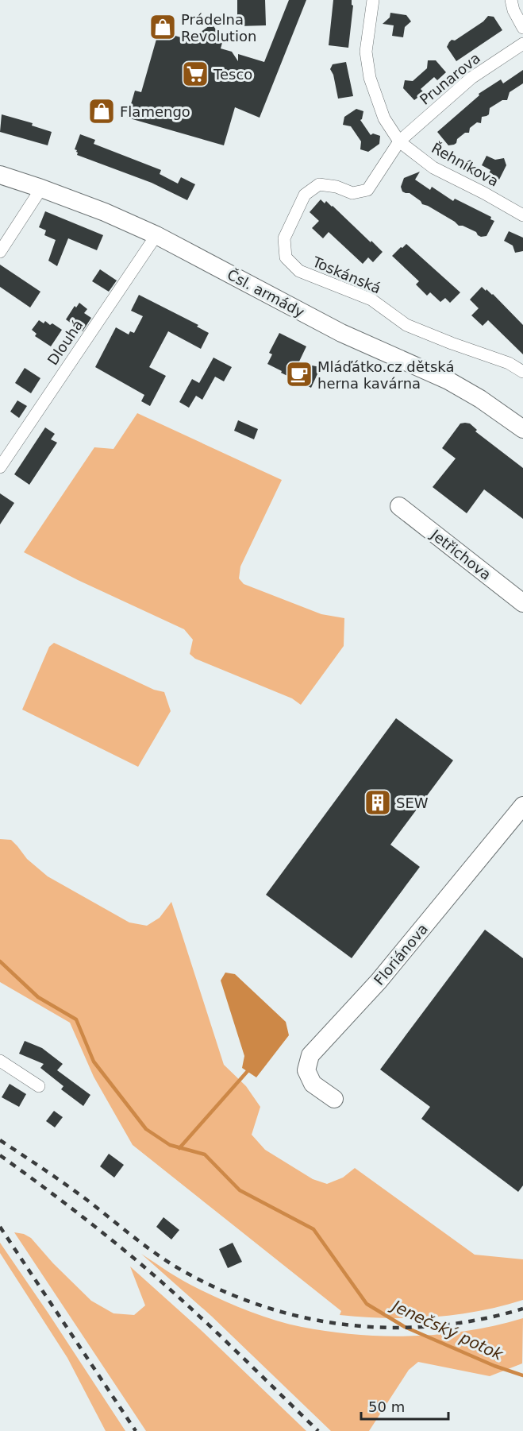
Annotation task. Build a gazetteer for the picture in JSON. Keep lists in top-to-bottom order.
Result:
{
  "streets": {
    "main road": ["Čsl. armády", "Jetřichova", "Floriánova"],
    "street": [
      "Prunarova",
      "Řehníkova",
      "Toskánská",
      "Dlouhá"
    ]
  },
  "crossings": [
    ["Prunarova", "Řehníkova"],
    ["Prunarova", "Toskánská"],
    ["Řehníkova", "Toskánská"],
    ["Čsl. armády", "Dlouhá"]
  ],
  "water": ["Jenečský potok"],
  "places": {
    "shop": ["Prádelna Revolution", "Flamengo"],
    "supermarket": ["Tesco"],
    "cafe": ["Mláďátko.cz dětská herna kavárna"],
    "building": ["SEW"]
  },
  "scale_bar": "50 m"
}
